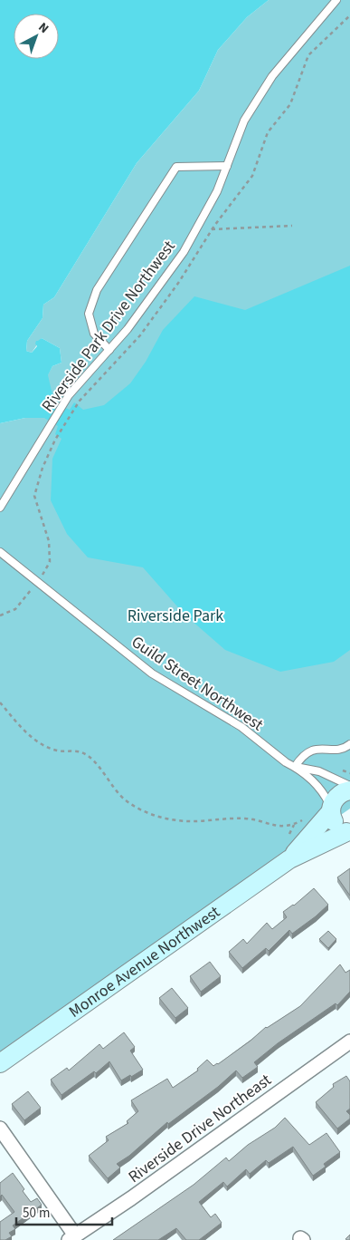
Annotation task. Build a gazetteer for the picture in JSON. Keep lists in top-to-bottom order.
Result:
{
  "streets": {
    "main road": ["Monroe Avenue Northwest"],
    "street": ["Riverside Drive Northeast"],
    "lane": ["Riverside Park Drive Northwest", "Guild Street Northwest"]
  },
  "crossings": [
    ["Guild Street Northwest", "Monroe Avenue Northwest"]
  ],
  "parks": ["Riverside Park"],
  "scale_bar": "50 m",
  "north": "top right"
}
